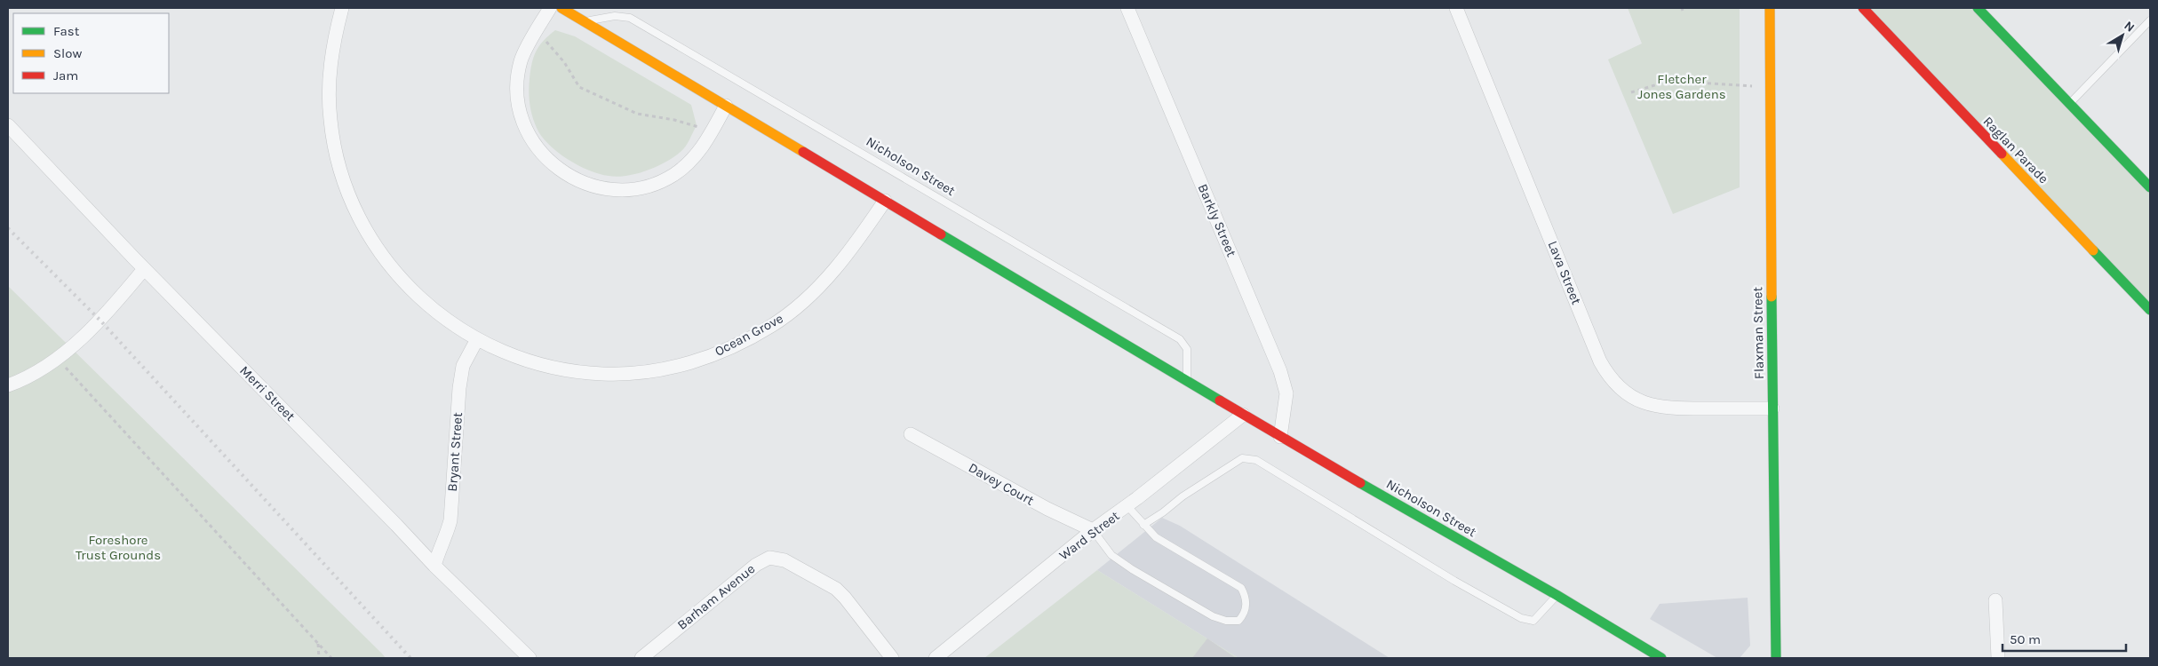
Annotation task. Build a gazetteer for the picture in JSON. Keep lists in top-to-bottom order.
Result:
{
  "streets": {
    "main road": ["Raglan Parade", "Nicholson Street", "Flaxman Street"],
    "street": [
      "Barkly Street",
      "Lava Street",
      "Ocean Grove",
      "Merri Street",
      "Bryant Street",
      "Davey Court",
      "Ward Street",
      "Barham Avenue"
    ]
  },
  "crossings": [
    ["Nicholson Street", "Barkly Street"],
    ["Nicholson Street", "Ocean Grove"],
    ["Nicholson Street", "Ward Street"],
    ["Lava Street", "Flaxman Street"],
    ["Ocean Grove", "Bryant Street"],
    ["Merri Street", "Bryant Street"],
    ["Davey Court", "Ward Street"]
  ],
  "parks": ["Fletcher Jones Gardens", "Foreshore Trust Grounds"],
  "legend": ["Fast", "Slow", "Jam"],
  "scale_bar": "50 m",
  "north": "top right"
}
